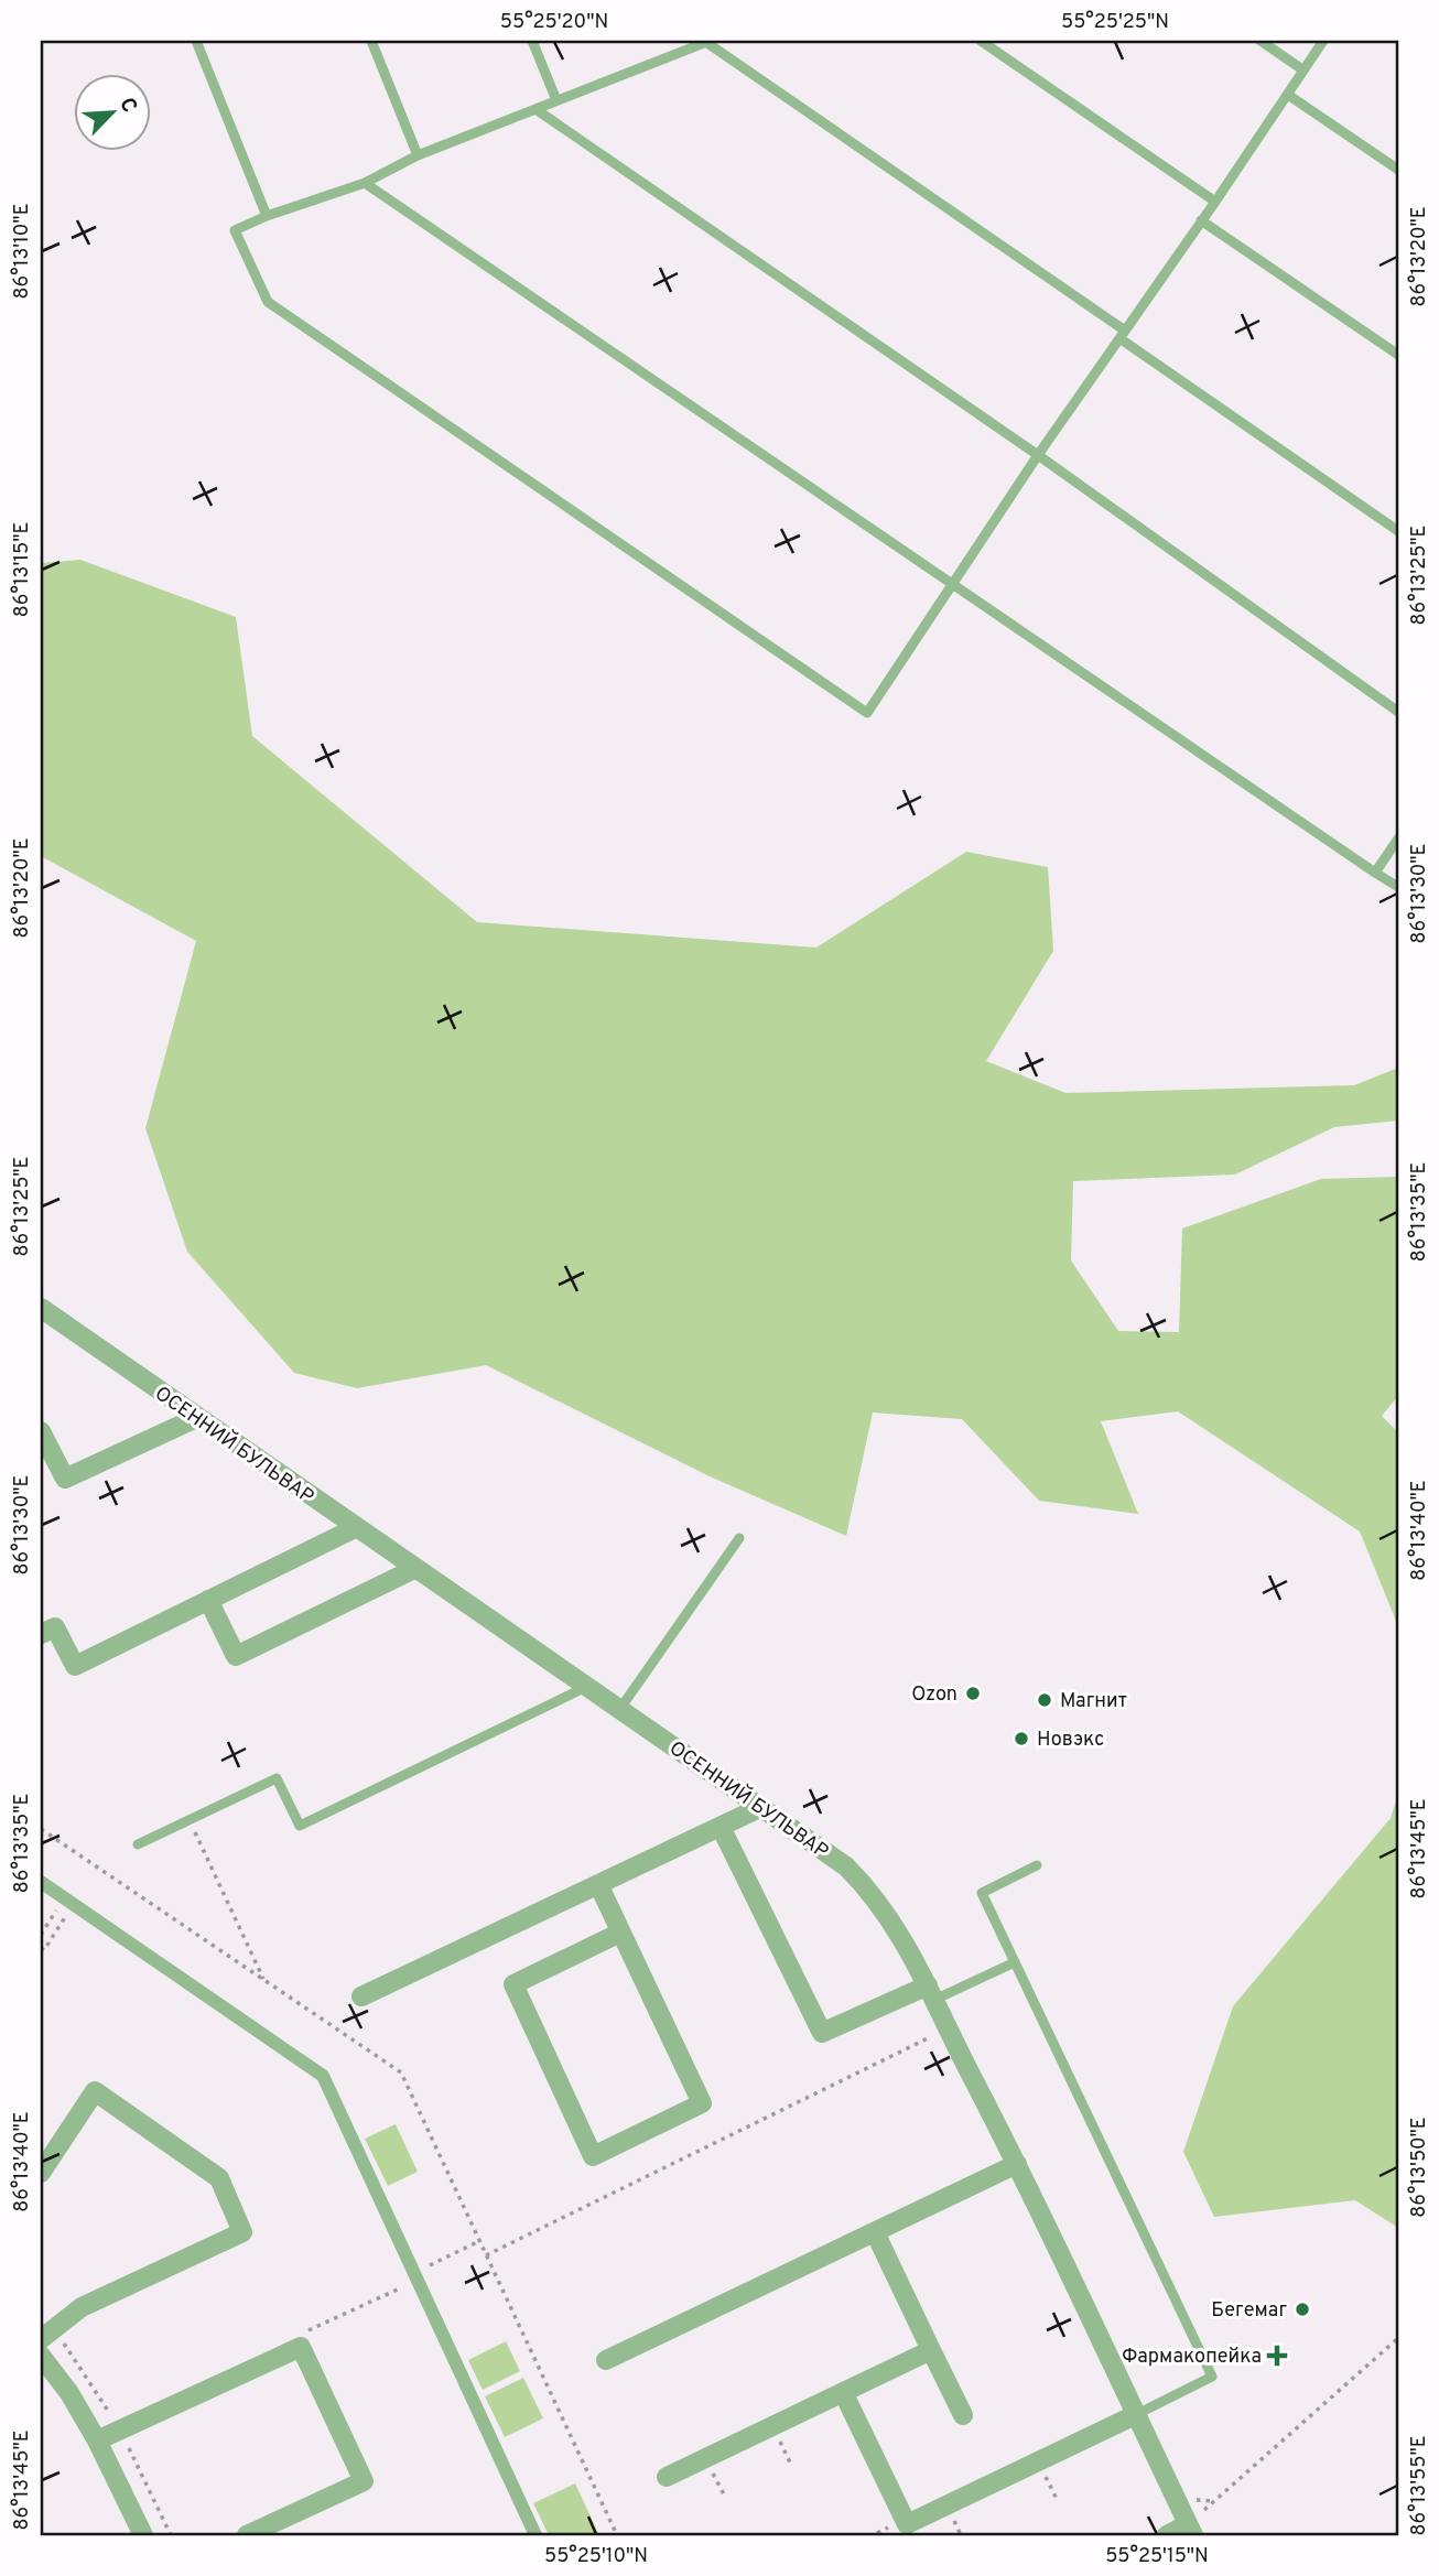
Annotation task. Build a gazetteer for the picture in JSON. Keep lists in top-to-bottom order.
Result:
{
  "streets": {
    "street": ["ОСЕННИЙ БУЛЬВАР"]
  },
  "places": {
    "other": [
      "Ozon",
      "Магнит",
      "Новэкс",
      "Бегемаг"
    ],
    "health": ["Фармакопейка"]
  },
  "north": "top right",
  "coordinates": [
    "55°25'20\"N",
    "55°25'25\"N",
    "86°13'10\"E",
    "86°13'20\"E",
    "86°13'15\"E",
    "86°13'25\"E",
    "86°13'30\"E",
    "86°13'35\"E",
    "86°13'40\"E",
    "86°13'45\"E",
    "86°13'50\"E",
    "86°13'55\"E",
    "55°25'10\"N",
    "55°25'15\"N"
  ]
}
